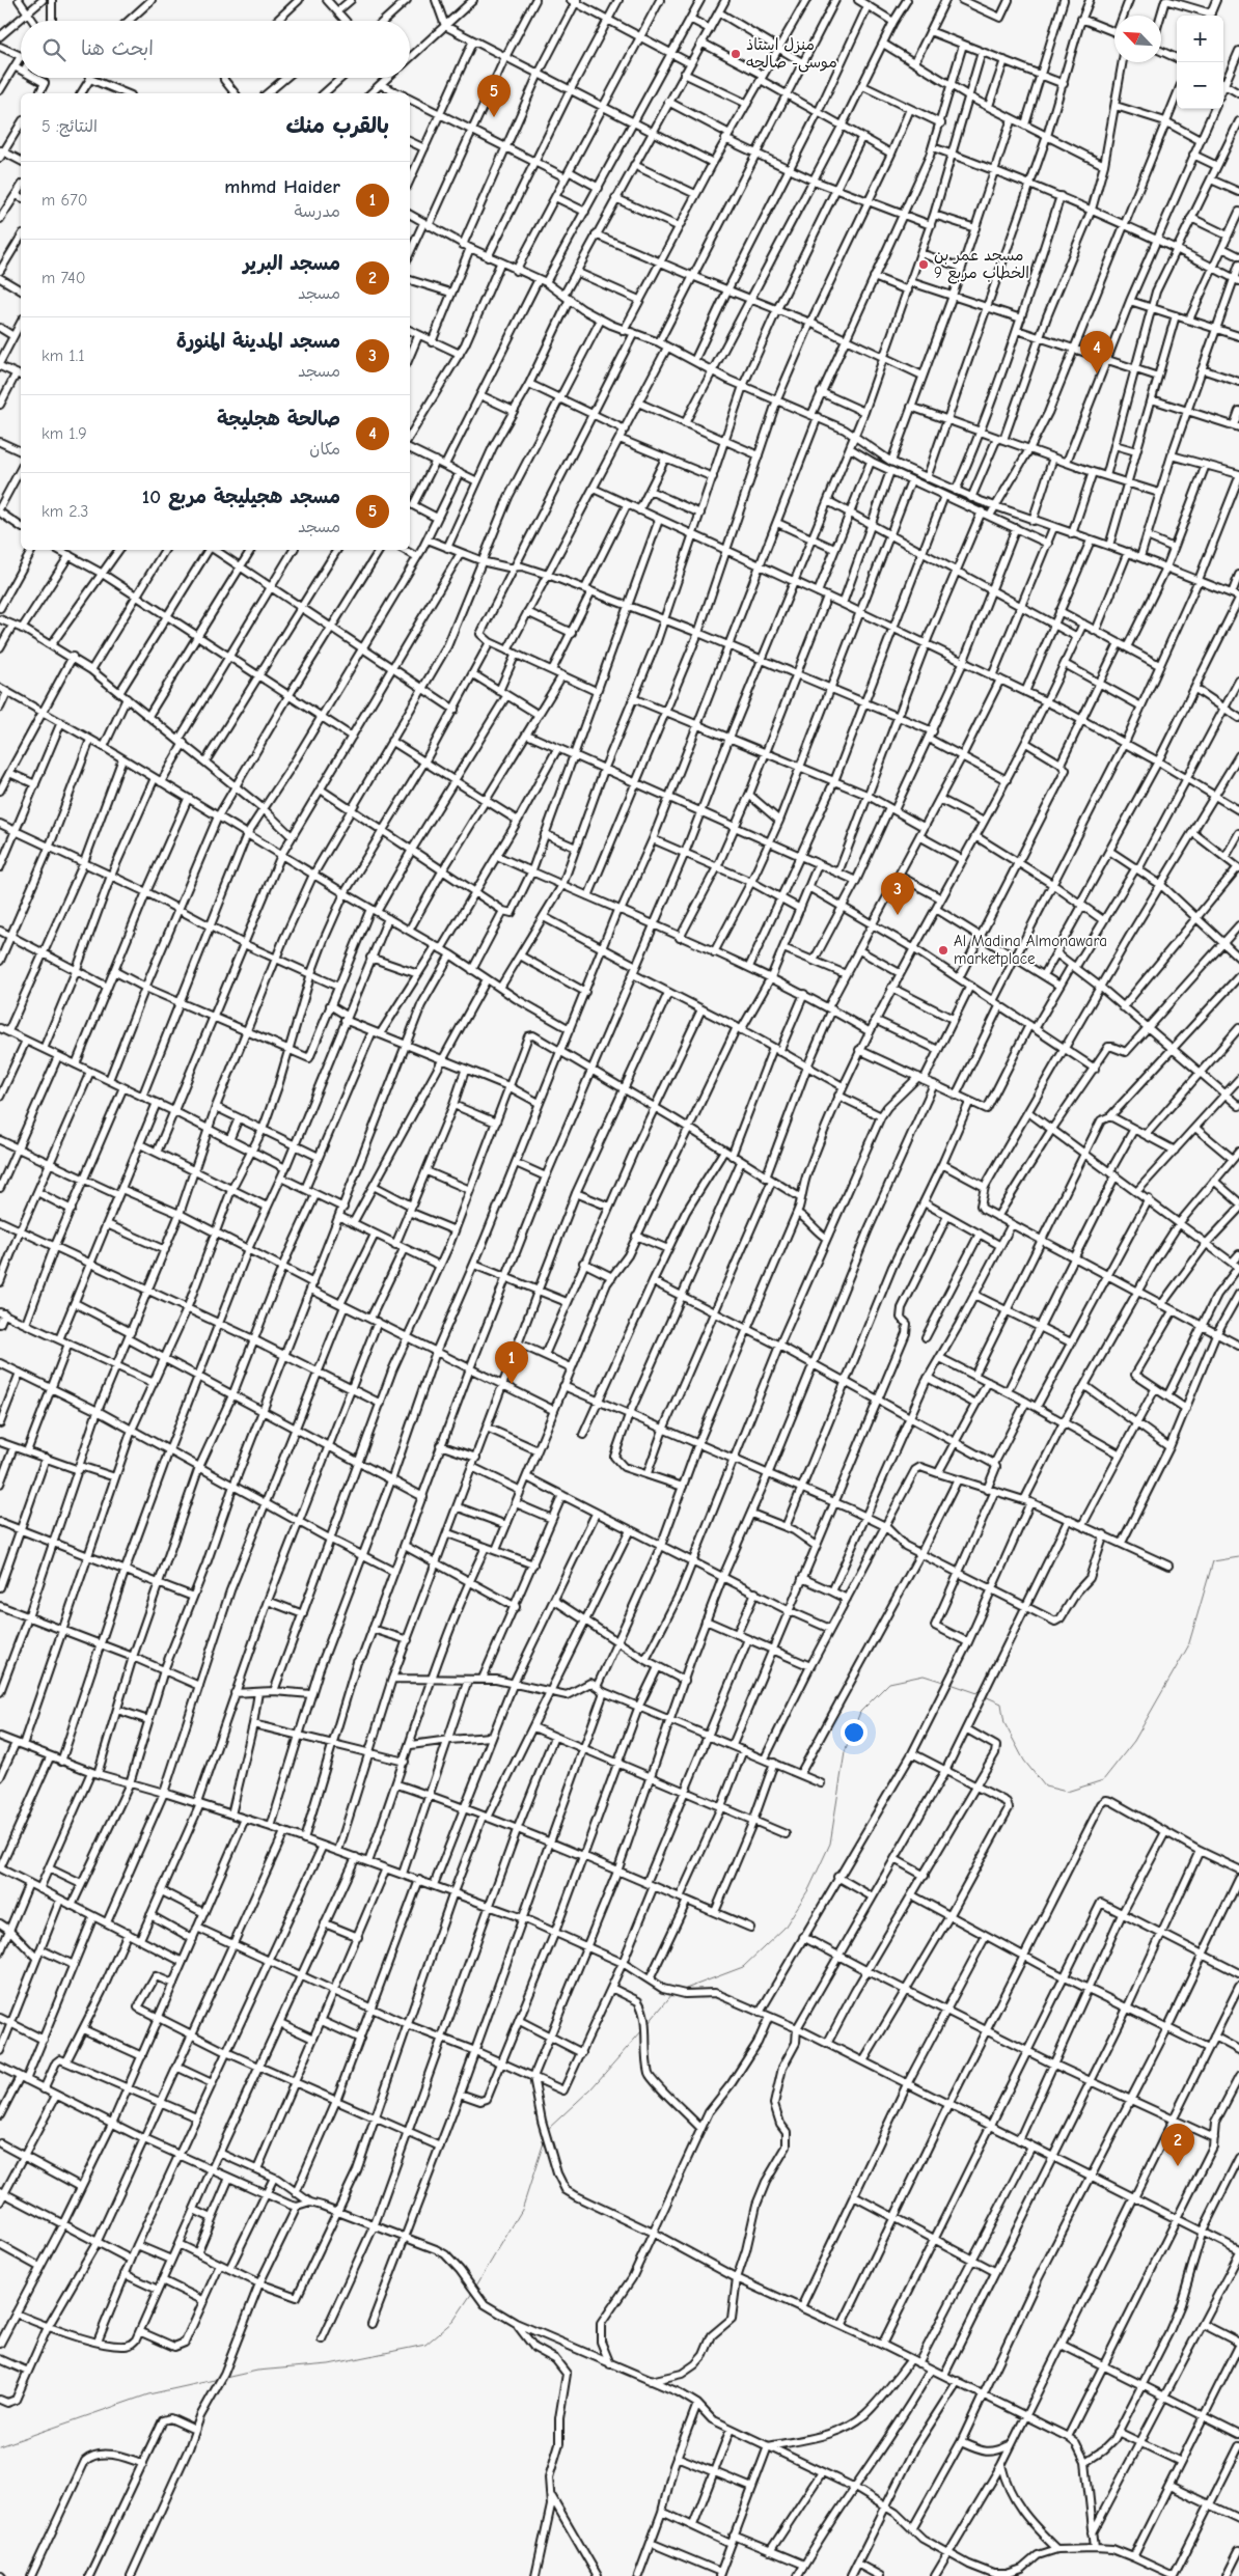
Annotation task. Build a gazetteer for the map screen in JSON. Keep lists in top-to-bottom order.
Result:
{
  "places": ["منزل استاذ موسى- صالحه", "مسجد عمر بن الخطاب مربع 9", "Al Madina Almonawara marketplace"],
  "north": "top left",
  "page": {
    "map_buttons": ["+", "−"],
    "search": "ابحث هنا",
    "pins": [
      "5",
      "4",
      "3",
      "1",
      "2"
    ],
    "heading": ["بالقرب منك", "النتائج: 5"],
    "list": [
      {
        "mark": "1",
        "name": "mhmd Haider",
        "note": "مدرسة",
        "value": "670 m"
      },
      {
        "mark": "2",
        "name": "مسجد البرير",
        "note": "مسجد",
        "value": "740 m"
      },
      {
        "mark": "3",
        "name": "مسجد المدينة المنورة",
        "note": "مسجد",
        "value": "1.1 km"
      },
      {
        "mark": "4",
        "name": "صالحة هجليجة",
        "note": "مكان",
        "value": "1.9 km"
      },
      {
        "mark": "5",
        "name": "مسجد هجيليجة مربع 10",
        "note": "مسجد",
        "value": "2.3 km"
      }
    ]
  }
}
